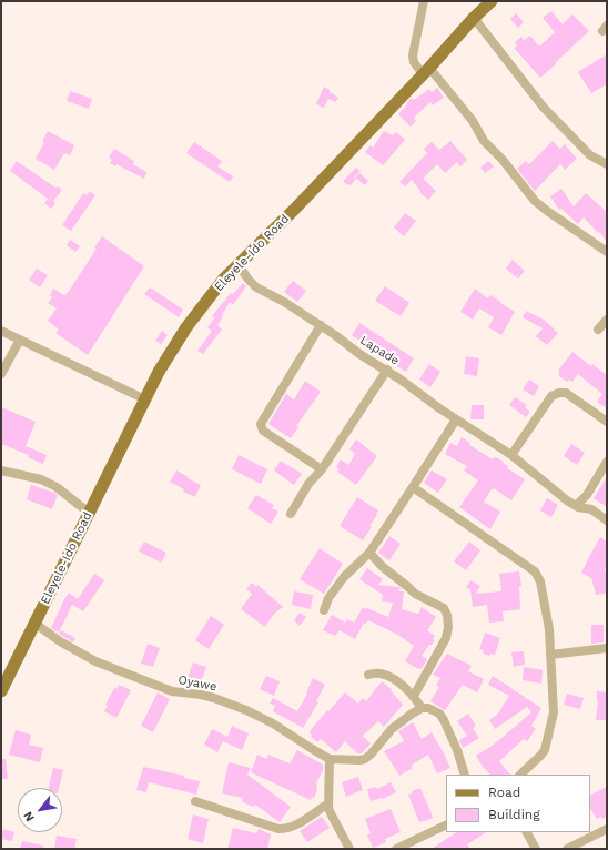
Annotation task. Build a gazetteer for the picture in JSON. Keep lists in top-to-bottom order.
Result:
{
  "streets": {
    "main road": ["Eleyele-Ido Road"],
    "street": ["Lapade", "Oyawe"]
  },
  "crossings": [
    ["Eleyele-Ido Road", "Lapade"],
    ["Eleyele-Ido Road", "Oyawe"]
  ],
  "legend": ["Road", "Building"],
  "north": "bottom left"
}
